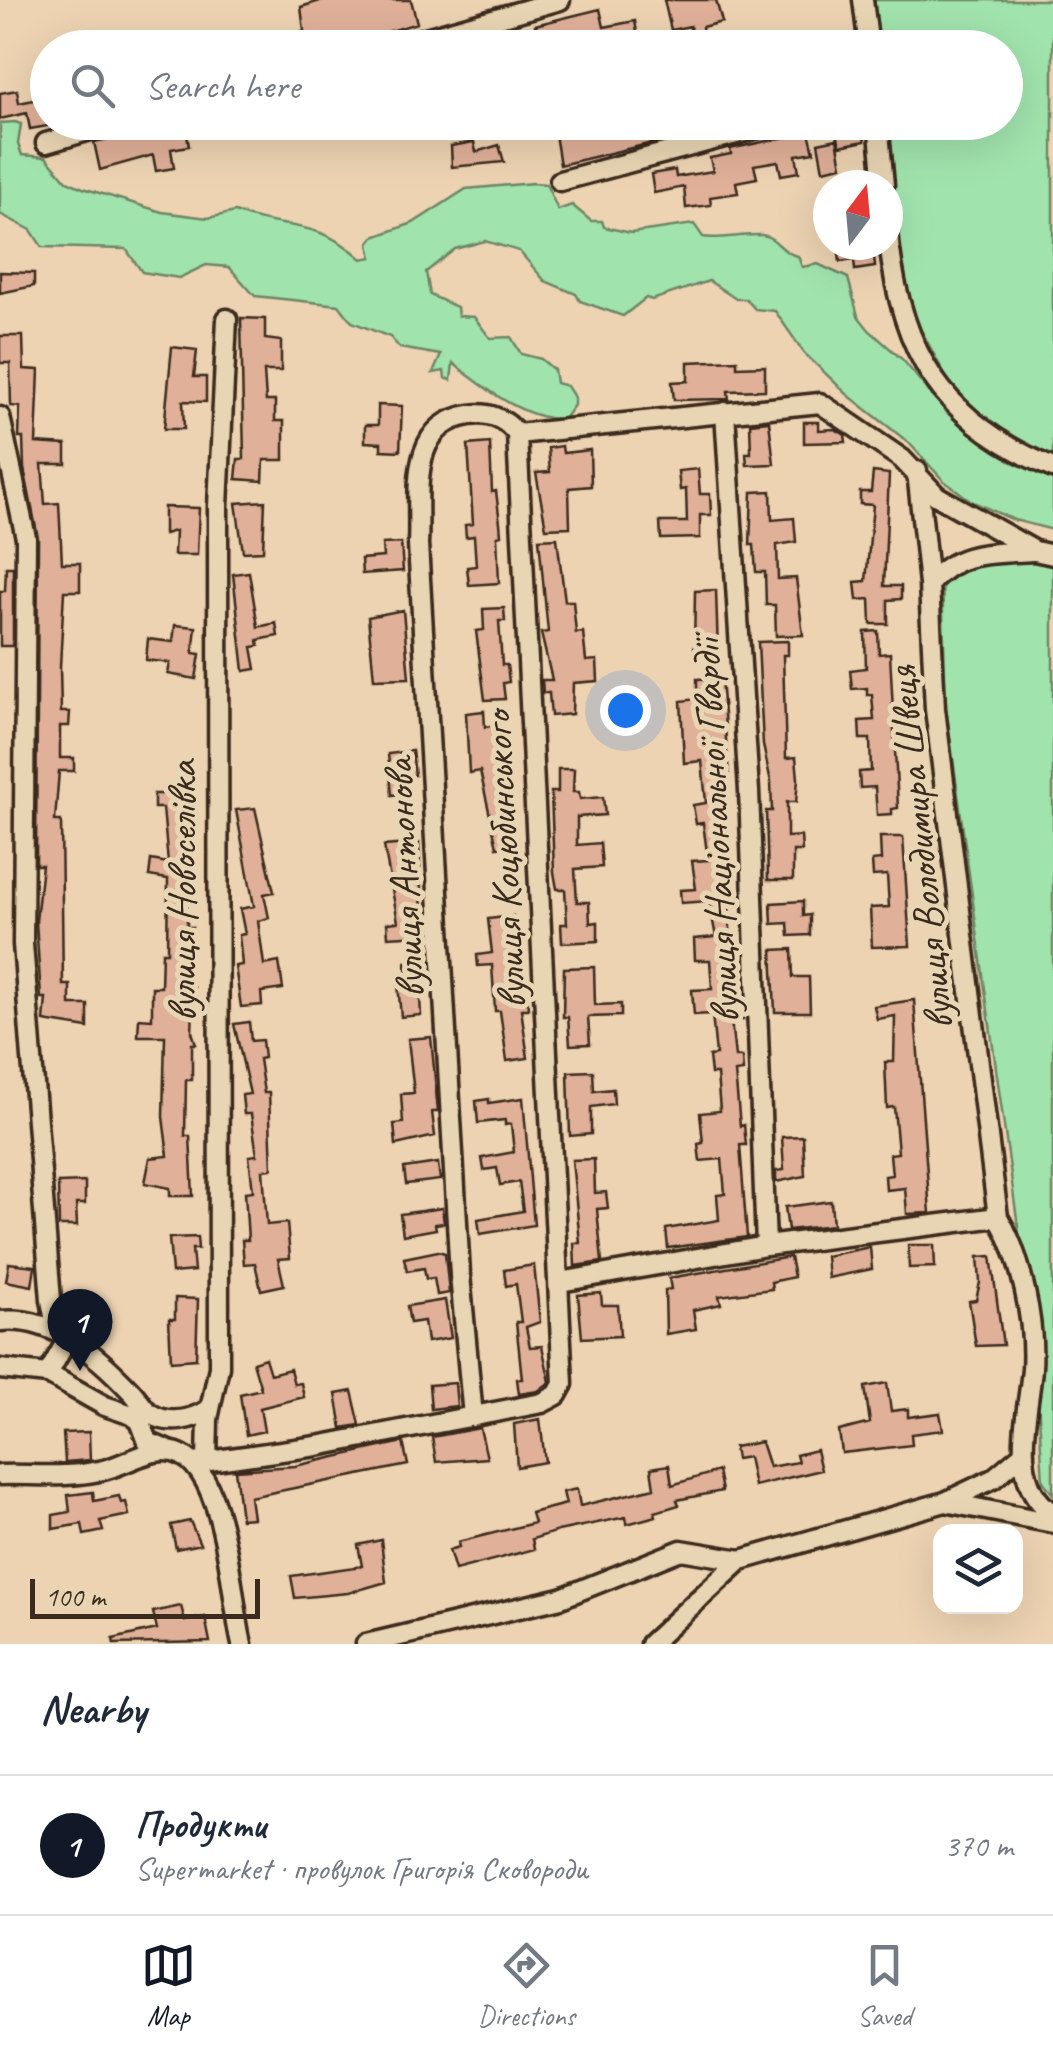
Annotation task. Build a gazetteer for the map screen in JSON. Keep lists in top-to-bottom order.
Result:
{
  "streets": {
    "street": [
      "вулиця Національної Гвардії",
      "вулиця Володимира Швеця",
      "вулиця Коцюбинського",
      "вулиця Антонова",
      "вулиця Новоселівка"
    ]
  },
  "crossings": [
    ["вулиця Коцюбинського", "вулиця Антонова"]
  ],
  "scale_bar": "100 m",
  "north": "top",
  "page": {
    "search": "Search here",
    "pins": "1",
    "scale": "100 m",
    "heading": "Nearby",
    "list": [
      {
        "mark": "1",
        "name": "Продукти",
        "note": "Supermarket · провулок Григорія Сковороди",
        "value": "370 m"
      }
    ],
    "nav": ["Map", "Directions", "Saved"]
  }
}
